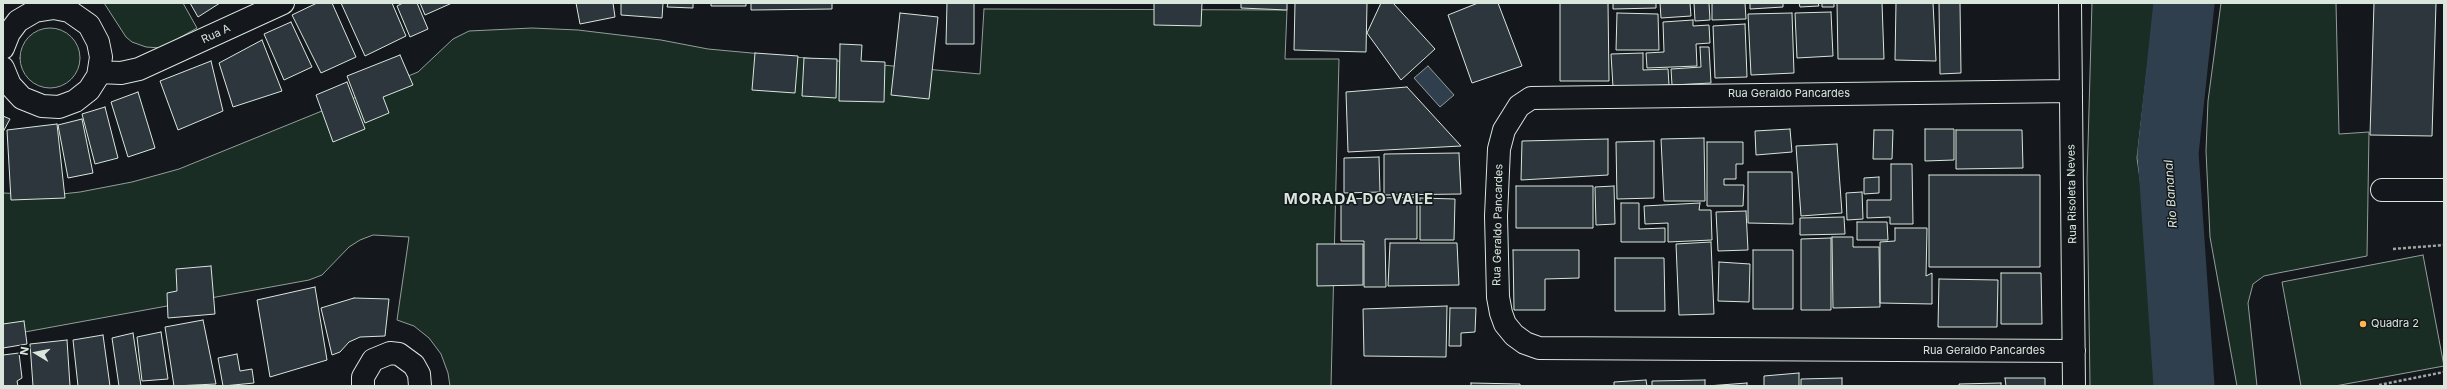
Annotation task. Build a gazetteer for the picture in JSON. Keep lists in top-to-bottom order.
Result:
{
  "streets": {
    "street": ["Rua A", "Rua Geraldo Pancardes", "Rua Risoleta Neves"]
  },
  "crossings": [
    ["Rua Geraldo Pancardes", "Rua Risoleta Neves"]
  ],
  "districts": ["MORADA DO VALE"],
  "water": ["Rio Bananal"],
  "places": ["Quadra 2"],
  "north": "left"
}
